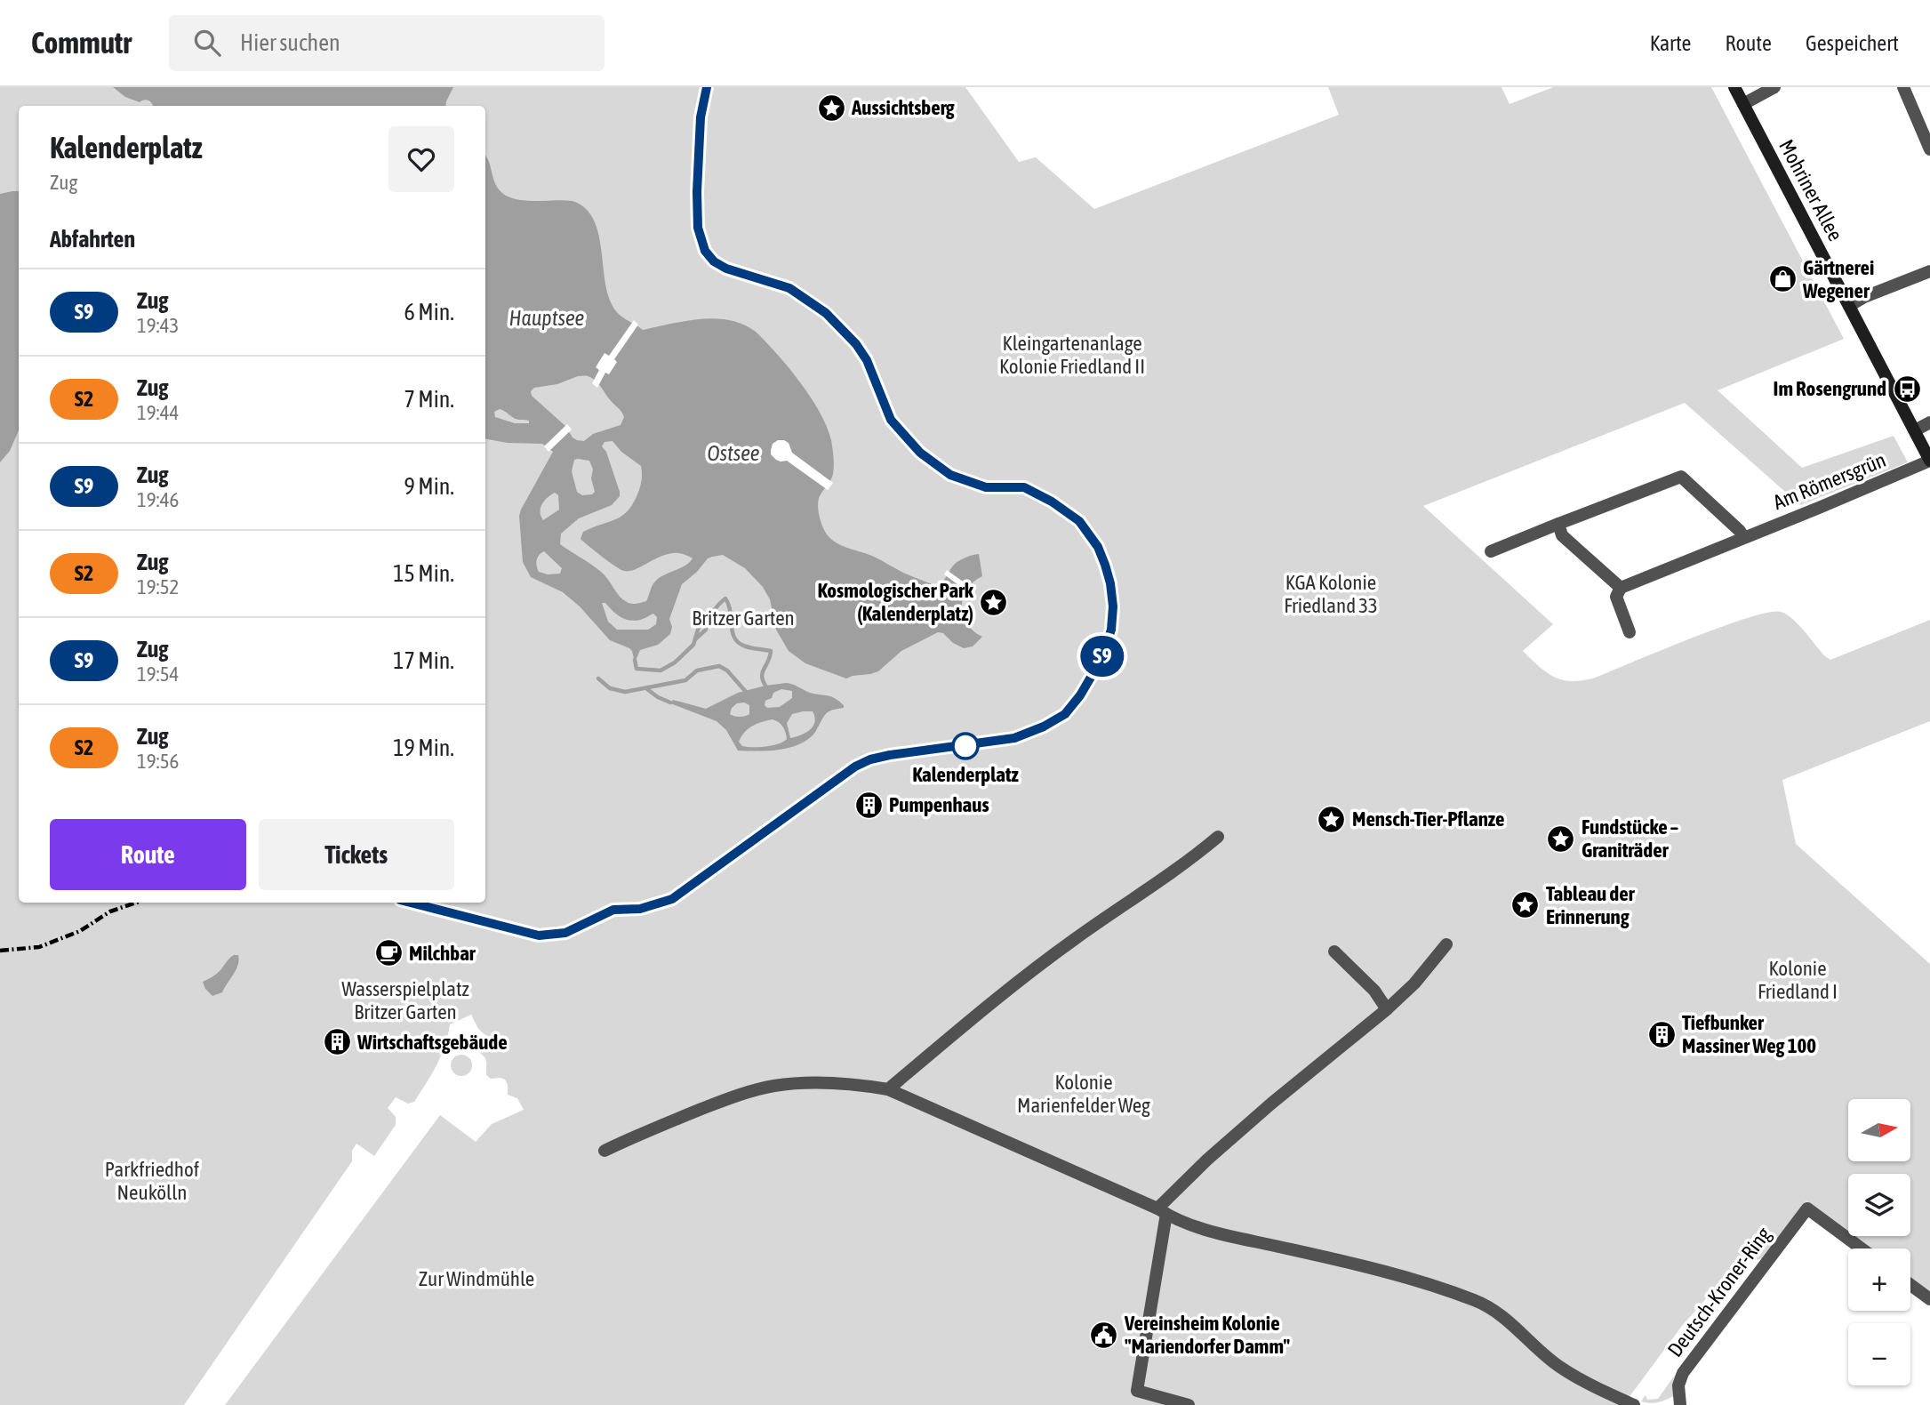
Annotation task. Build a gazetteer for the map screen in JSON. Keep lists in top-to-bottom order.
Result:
{
  "streets": {
    "main road": ["Mohriner Allee"],
    "street": ["Am Römersgrün", "Deutsch-Kroner-Ring"]
  },
  "crossings": [
    ["Mohriner Allee", "Am Römersgrün"]
  ],
  "water": ["Hauptsee", "Ostsee"],
  "parks": [
    "Kleingartenanlage Kolonie Friedland II",
    "KGA Kolonie Friedland 33",
    "Britzer Garten",
    "Kolonie Friedland I",
    "Wasserspielplatz Britzer Garten",
    "Kolonie Marienfelder Weg",
    "Parkfriedhof Neukölln",
    "Zur Windmühle"
  ],
  "places": {
    "place": [
      "Aussichtsberg",
      "Kosmologischer Park (Kalenderplatz)",
      "Mensch-Tier-Pflanze",
      "Fundstücke – Graniträder",
      "Tableau der Erinnerung"
    ],
    "shop": ["Gärtnerei Wegener"],
    "bus stop": ["Im Rosengrund"],
    "other": ["Kalenderplatz"],
    "building": ["Pumpenhaus", "Tiefbunker Massiner Weg 100", "Wirtschaftsgebäude"],
    "cafe": ["Milchbar"],
    "public building": ["Vereinsheim Kolonie \"Mariendorfer Damm\""]
  },
  "north": "right",
  "page": {
    "header": "Commutr",
    "search": "Hier suchen",
    "nav": ["Karte", "Route", "Gespeichert"],
    "on_map": "S9",
    "heading": [
      ["Kalenderplatz", "Zug"],
      "Abfahrten"
    ],
    "list": [
      {
        "mark": "S9",
        "name": "Zug",
        "note": "19:43",
        "value": "6 Min."
      },
      {
        "mark": "S2",
        "name": "Zug",
        "note": "19:44",
        "value": "7 Min."
      },
      {
        "mark": "S9",
        "name": "Zug",
        "note": "19:46",
        "value": "9 Min."
      },
      {
        "mark": "S2",
        "name": "Zug",
        "note": "19:52",
        "value": "15 Min."
      },
      {
        "mark": "S9",
        "name": "Zug",
        "note": "19:54",
        "value": "17 Min."
      },
      {
        "mark": "S2",
        "name": "Zug",
        "note": "19:56",
        "value": "19 Min."
      }
    ],
    "buttons": ["Route", "Tickets"],
    "map_buttons": ["+", "−"]
  }
}
